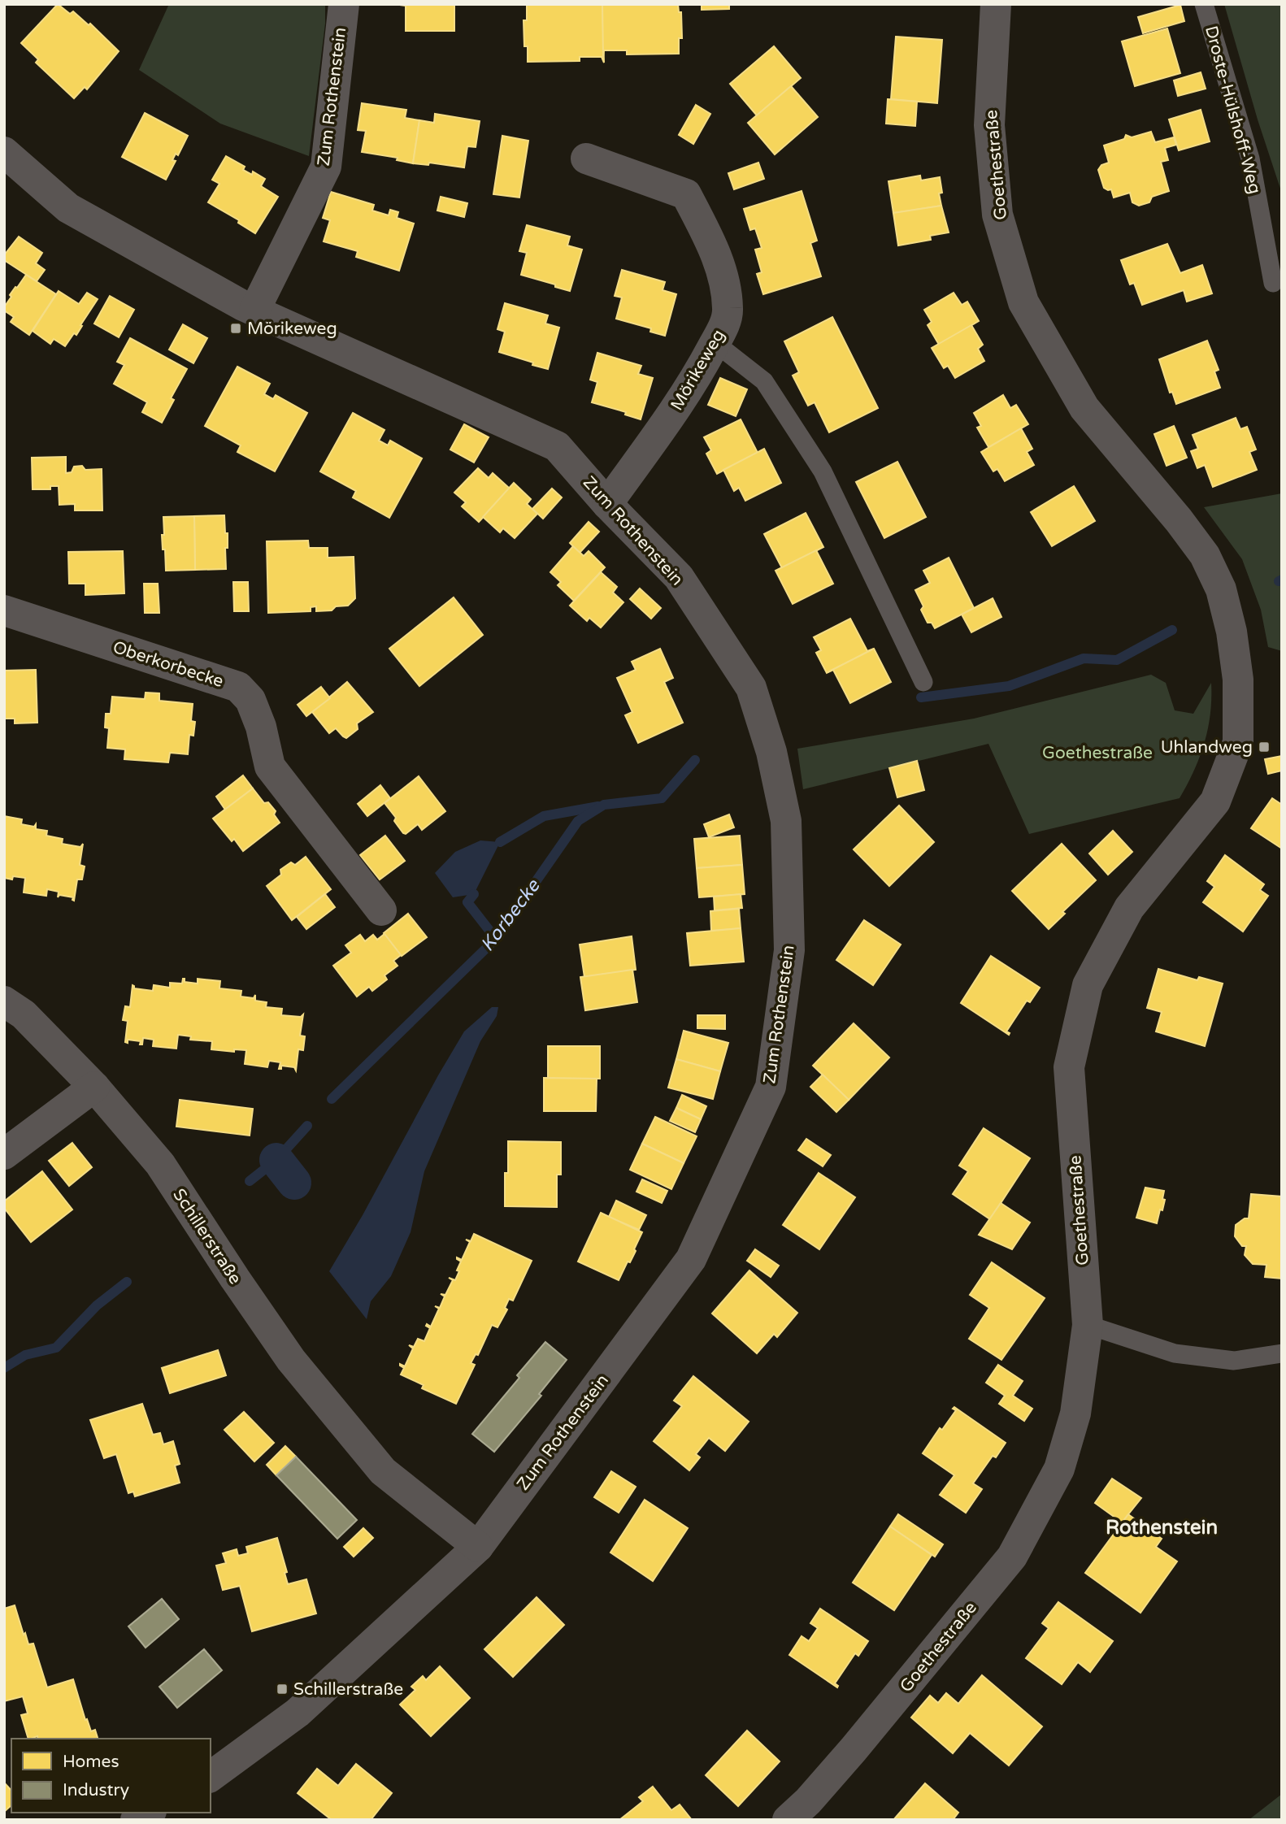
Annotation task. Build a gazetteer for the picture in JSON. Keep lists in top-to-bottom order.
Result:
{
  "streets": {
    "street": [
      "Zum Rothenstein",
      "Goethestraße",
      "Mörikeweg",
      "Oberkorbecke",
      "Schillerstraße"
    ],
    "lane": ["Droste-Hülshoff-Weg"]
  },
  "crossings": [
    ["Zum Rothenstein", "Mörikeweg"],
    ["Zum Rothenstein", "Schillerstraße"]
  ],
  "districts": ["Rothenstein"],
  "water": ["Korbecke"],
  "parks": ["Goethestraße"],
  "places": {
    "transit": ["Mörikeweg", "Uhlandweg", "Schillerstraße"]
  },
  "legend": ["Homes", "Industry"]
}
